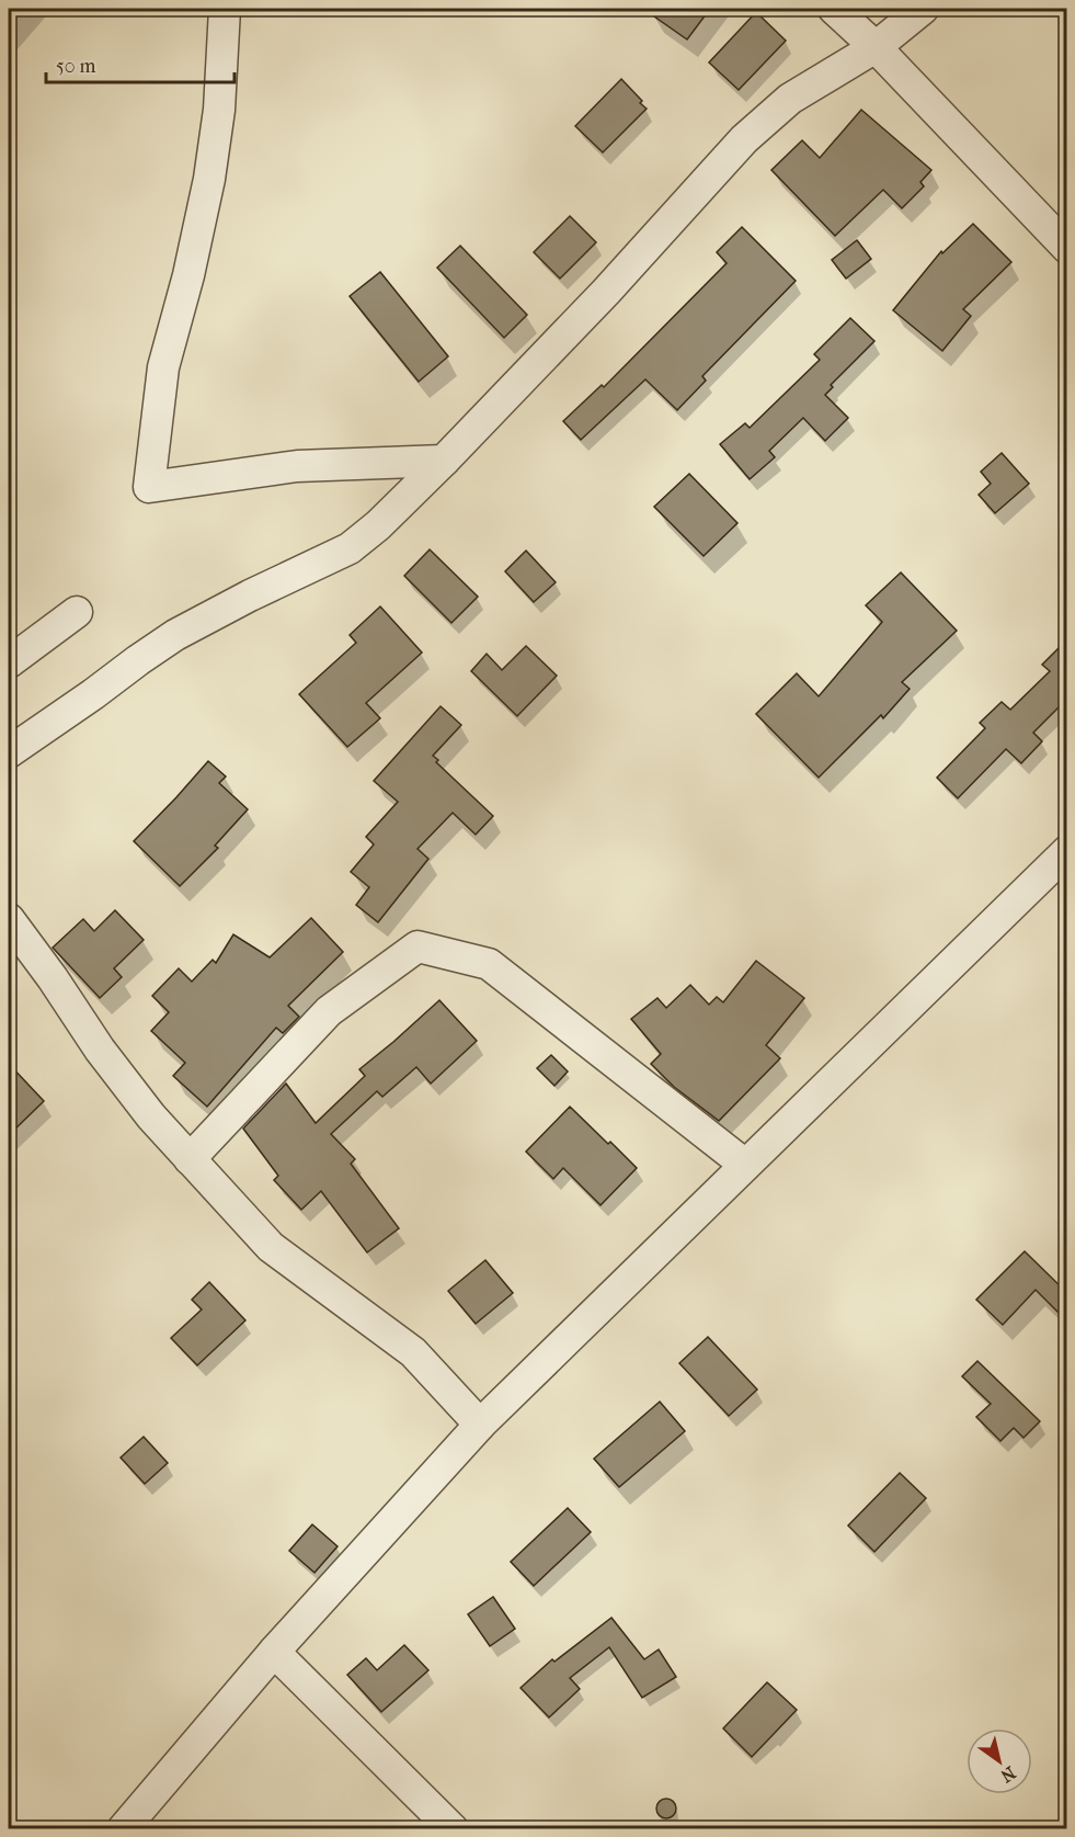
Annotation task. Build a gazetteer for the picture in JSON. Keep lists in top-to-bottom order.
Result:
{
  "scale_bar": "50 m",
  "north": "bottom right"
}
